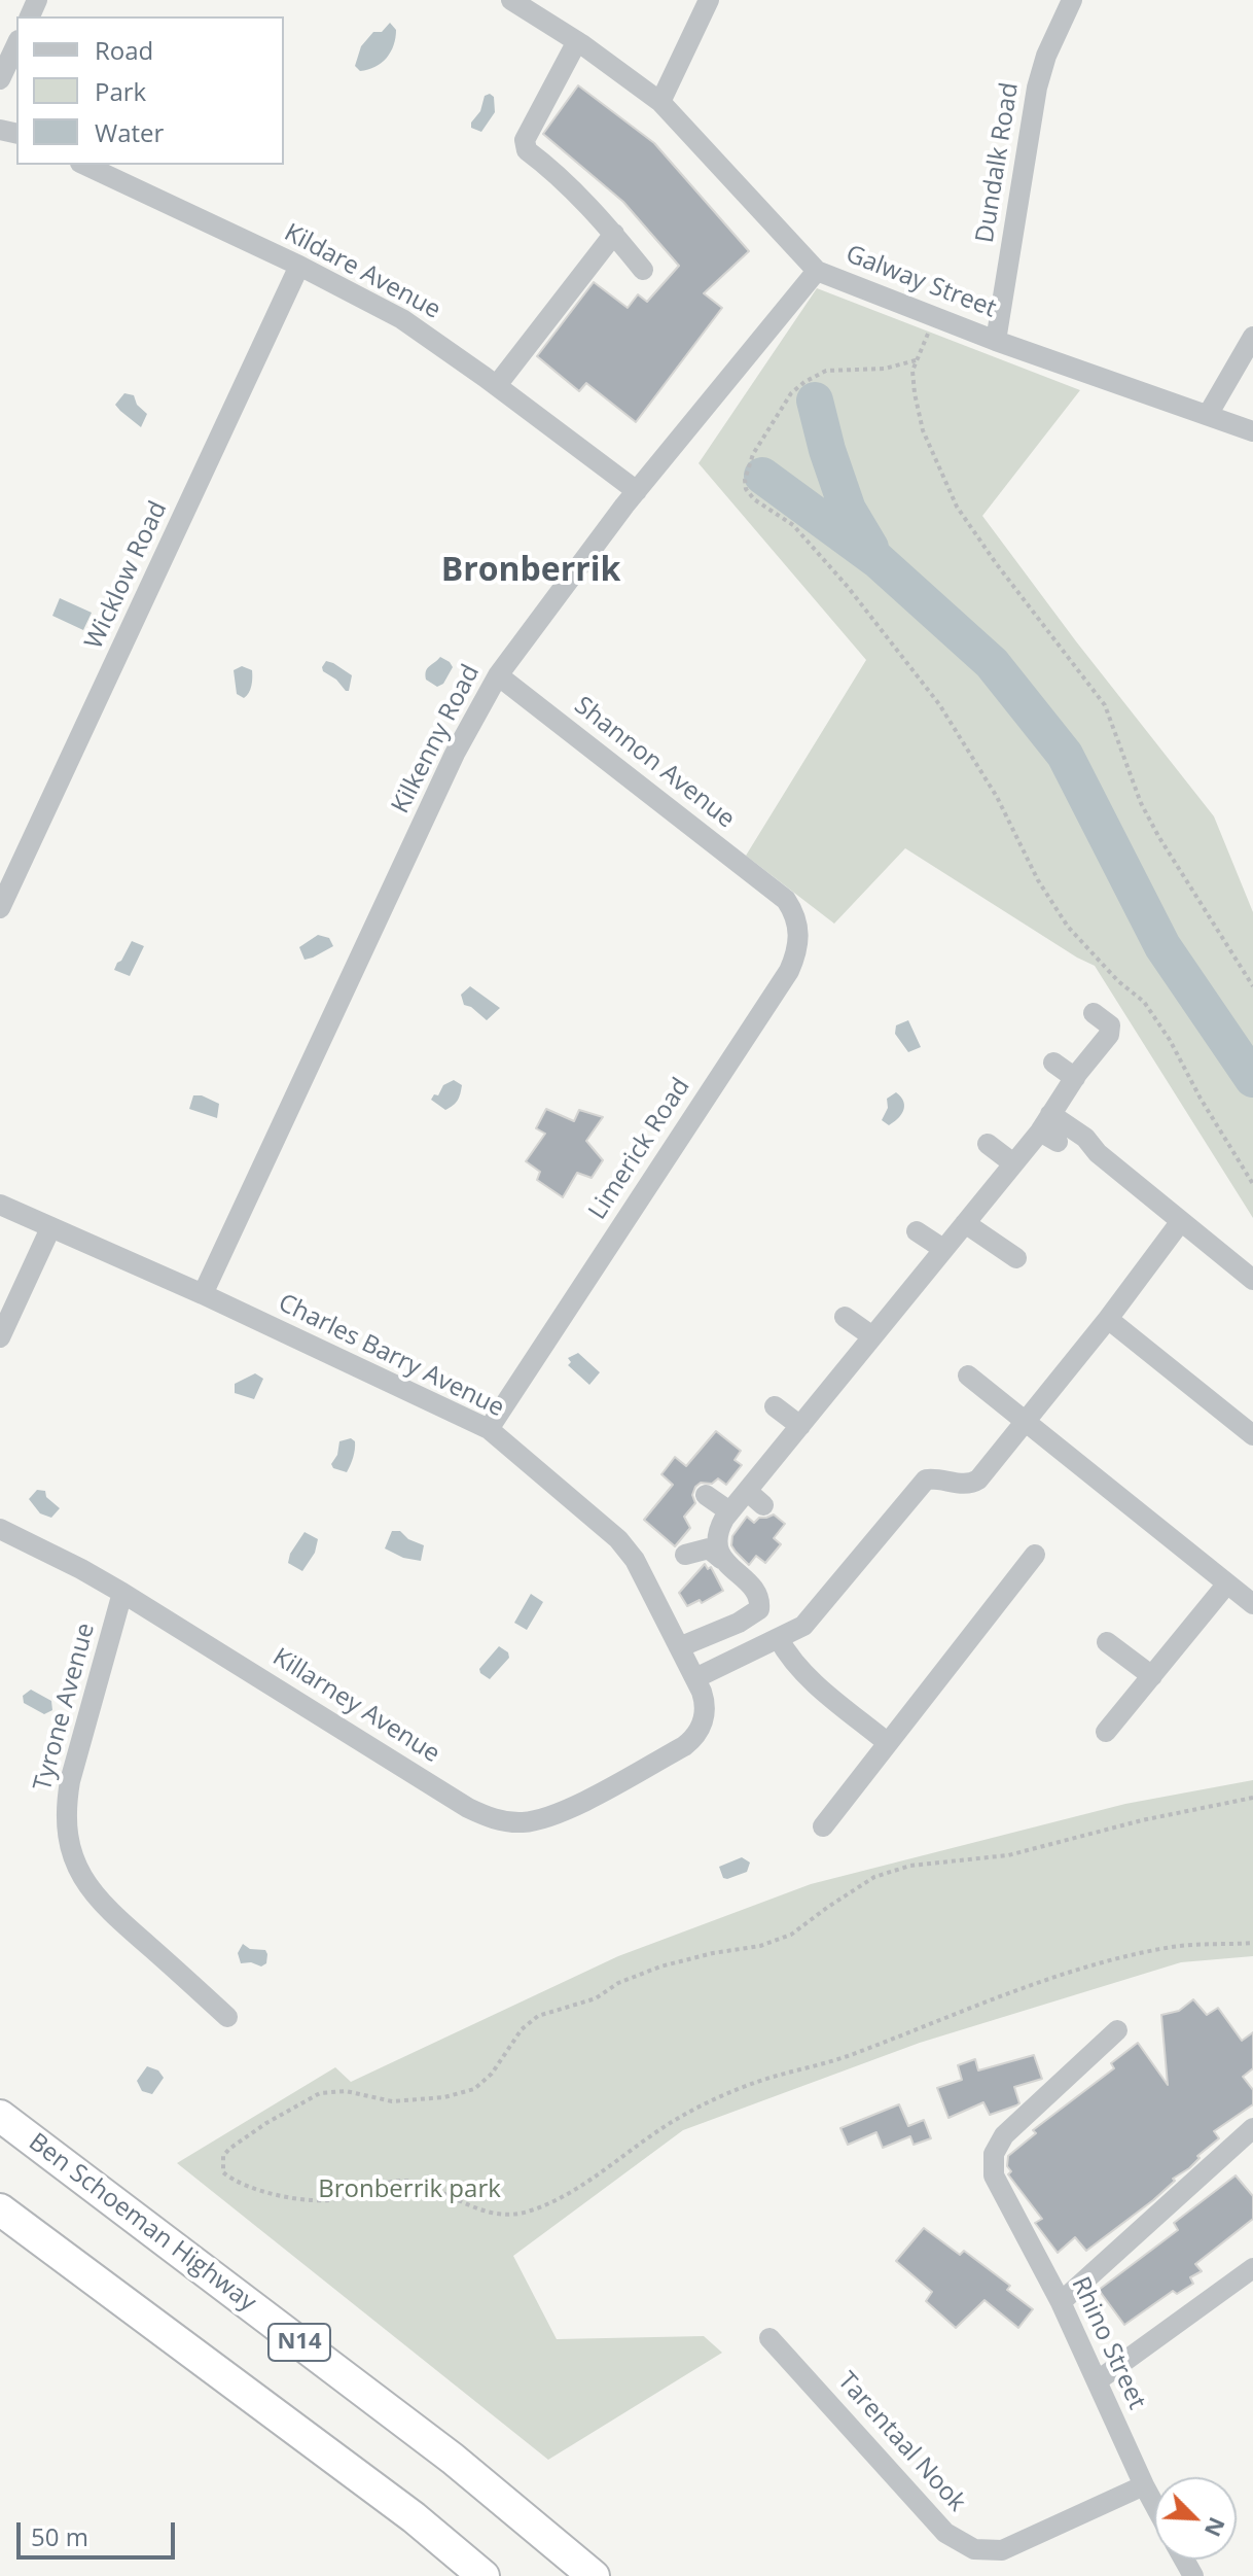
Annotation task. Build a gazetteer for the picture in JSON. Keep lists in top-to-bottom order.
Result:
{
  "streets": {
    "highway": ["Ben Schoeman Highway", "N14"],
    "street": [
      "Dundalk Road",
      "Kildare Avenue",
      "Galway Street",
      "Wicklow Road",
      "Kilkenny Road",
      "Shannon Avenue",
      "Limerick Road",
      "Charles Barry Avenue",
      "Killarney Avenue",
      "Tyrone Avenue",
      "Rhino Street",
      "Tarentaal Nook"
    ]
  },
  "crossings": [
    ["Dundalk Road", "Galway Street"],
    ["Kildare Avenue", "Wicklow Road"],
    ["Kildare Avenue", "Kilkenny Road"],
    ["Galway Street", "Kilkenny Road"],
    ["Kilkenny Road", "Shannon Avenue"],
    ["Kilkenny Road", "Charles Barry Avenue"],
    ["Shannon Avenue", "Limerick Road"],
    ["Limerick Road", "Charles Barry Avenue"],
    ["Charles Barry Avenue", "Killarney Avenue"],
    ["Killarney Avenue", "Tyrone Avenue"],
    ["Rhino Street", "Tarentaal Nook"]
  ],
  "districts": ["Bronberrik"],
  "parks": ["Bronberrik park"],
  "legend": ["Road", "Park", "Water"],
  "scale_bar": "50 m",
  "north": "bottom right"
}
